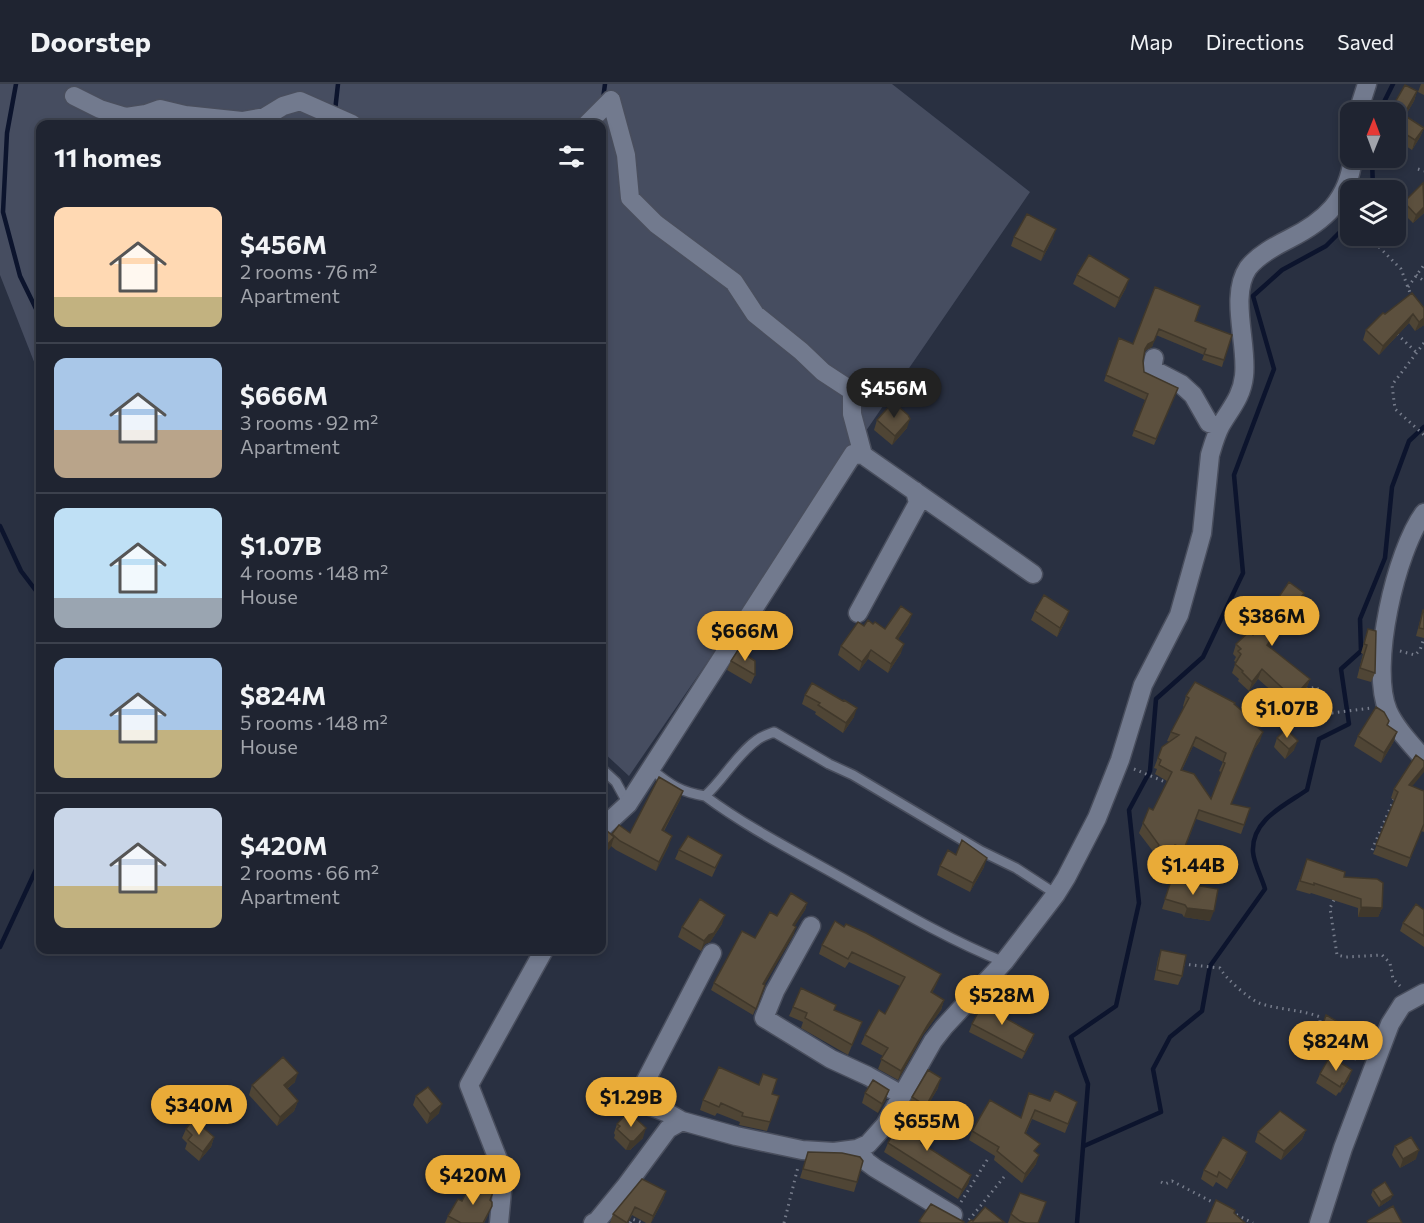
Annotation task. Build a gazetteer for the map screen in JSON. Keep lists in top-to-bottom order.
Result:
{
  "north": "top",
  "page": {
    "header": "Doorstep",
    "nav": ["Map", "Directions", "Saved"],
    "heading": "11 homes",
    "list": [
      {
        "name": "$456M",
        "note": "2 rooms · 76 m² · Apartment"
      },
      {
        "name": "$666M",
        "note": "3 rooms · 92 m² · Apartment"
      },
      {
        "name": "$1.07B",
        "note": "4 rooms · 148 m² · House"
      },
      {
        "name": "$824M",
        "note": "5 rooms · 148 m² · House"
      },
      {
        "name": "$420M",
        "note": "2 rooms · 66 m² · Apartment"
      }
    ],
    "price": [
      "$456M",
      "$386M",
      "$666M",
      "$1.07B",
      "$1.44B",
      "$528M",
      "$824M",
      "$1.29B",
      "$340M",
      "$655M",
      "$420M"
    ]
  }
}
